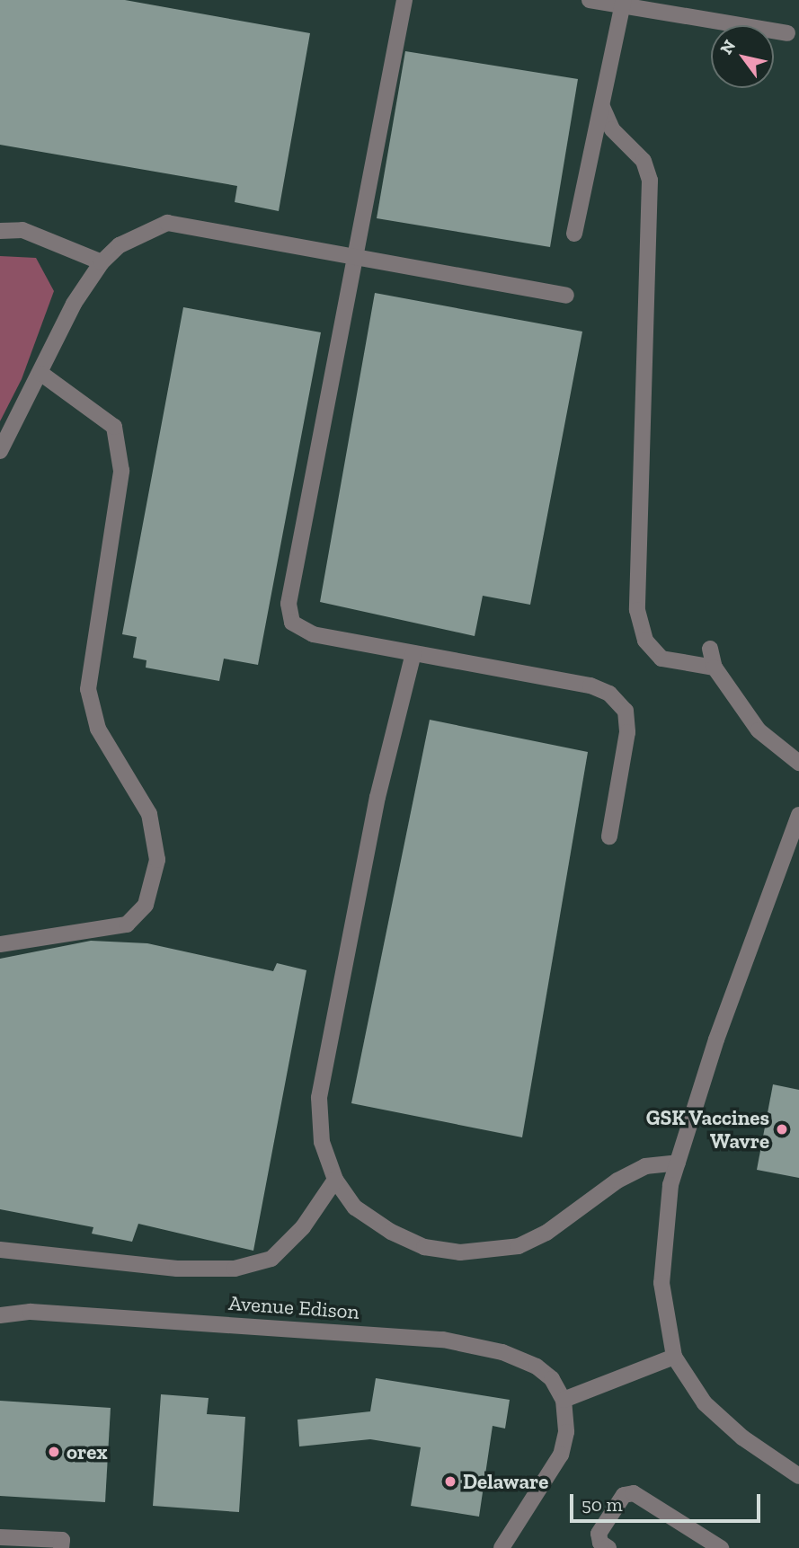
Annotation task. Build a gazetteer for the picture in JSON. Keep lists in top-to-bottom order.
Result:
{
  "streets": {
    "street": ["Avenue Edison"]
  },
  "places": ["GSK Vaccines Wavre", "orex", "Delaware"],
  "scale_bar": "50 m",
  "north": "top left"
}
